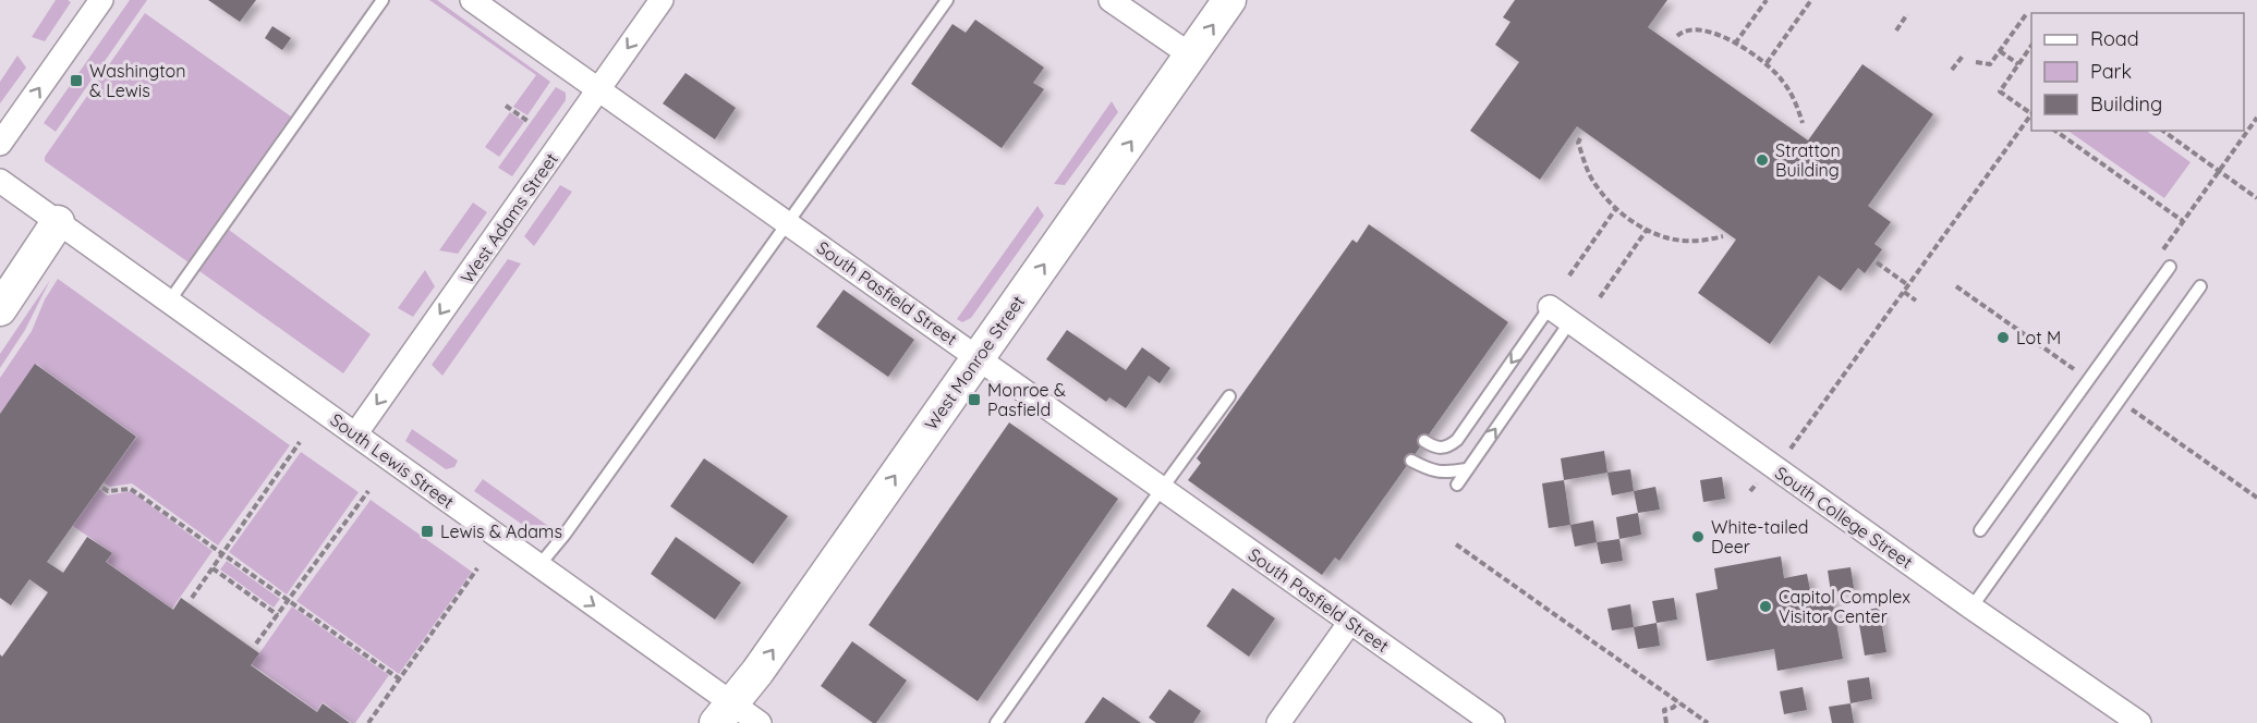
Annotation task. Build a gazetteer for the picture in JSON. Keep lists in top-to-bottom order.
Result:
{
  "streets": {
    "street": [
      "West Adams Street",
      "South Pasfield Street",
      "West Monroe Street",
      "South Lewis Street",
      "South College Street"
    ]
  },
  "crossings": [
    ["West Adams Street", "South Pasfield Street"],
    ["West Adams Street", "South Lewis Street"],
    ["South Pasfield Street", "West Monroe Street"],
    ["West Monroe Street", "South Lewis Street"]
  ],
  "one_way": ["West Adams Street", "West Monroe Street"],
  "places": {
    "transit": ["Washington & Lewis", "Monroe & Pasfield", "Lewis & Adams"],
    "other": [
      "Stratton Building",
      "Lot M",
      "White-tailed Deer",
      "Capitol Complex Visitor Center"
    ]
  },
  "legend": ["Road", "Park", "Building"]
}
